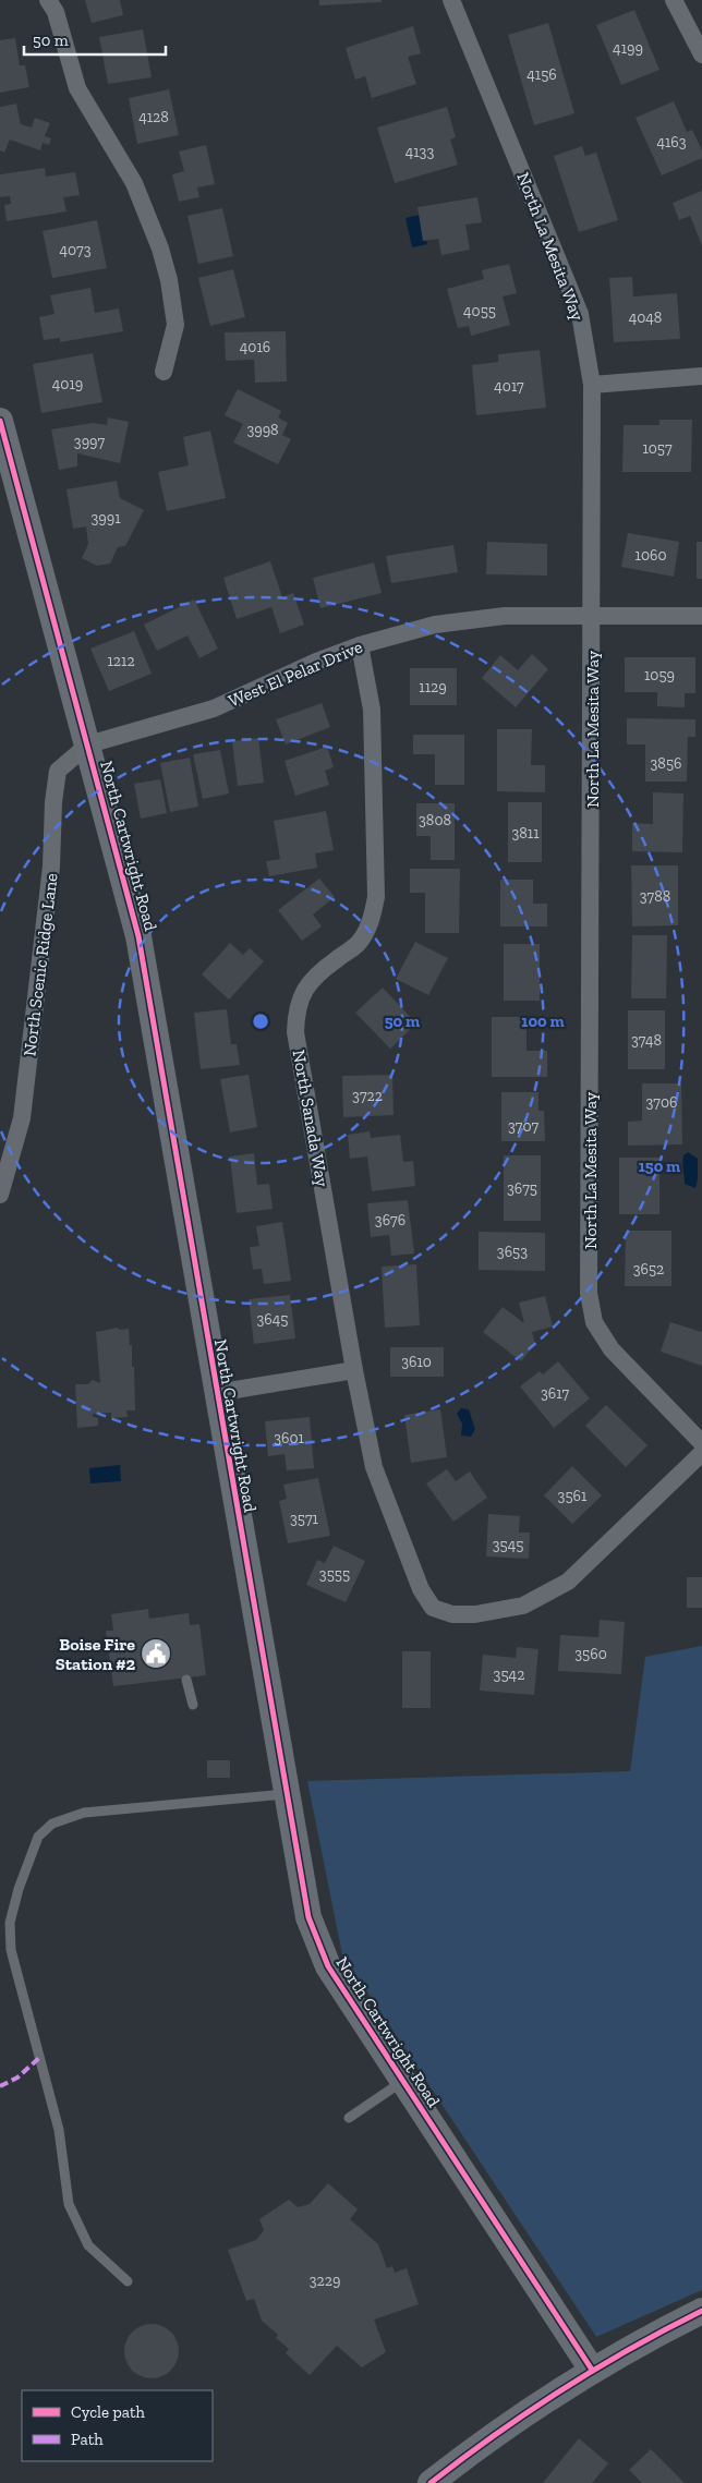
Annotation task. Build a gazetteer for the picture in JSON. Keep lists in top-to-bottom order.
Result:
{
  "streets": {
    "street": [
      "North La Mesita Way",
      "West El Pelar Drive",
      "North Cartwright Road",
      "North Scenic Ridge Lane",
      "North Sanada Way"
    ]
  },
  "crossings": [
    ["North La Mesita Way", "West El Pelar Drive"],
    ["West El Pelar Drive", "North Cartwright Road"],
    ["West El Pelar Drive", "North Scenic Ridge Lane"],
    ["West El Pelar Drive", "North Sanada Way"],
    ["North Cartwright Road", "North Scenic Ridge Lane"]
  ],
  "places": {
    "public building": ["Boise Fire Station #2"]
  },
  "house_numbers": [
    "4199",
    "4156",
    "4128",
    "4163",
    "4133",
    "4073",
    "4055",
    "4048",
    "4016",
    "4019",
    "4017",
    "3998",
    "3997",
    "1057",
    "3991",
    "1060",
    "1212",
    "1059",
    "1129",
    "3856",
    "3808",
    "3811",
    "3788",
    "3748",
    "3722",
    "3706",
    "3707",
    "3675",
    "3676",
    "3653",
    "3652",
    "3645",
    "3610",
    "3617",
    "3601",
    "3561",
    "3571",
    "3545",
    "3555",
    "3560",
    "3542",
    "3229"
  ],
  "legend": ["Cycle path", "Path"],
  "scale_bar": "50 m",
  "rings": ["50 m", "100 m", "150 m"]
}
